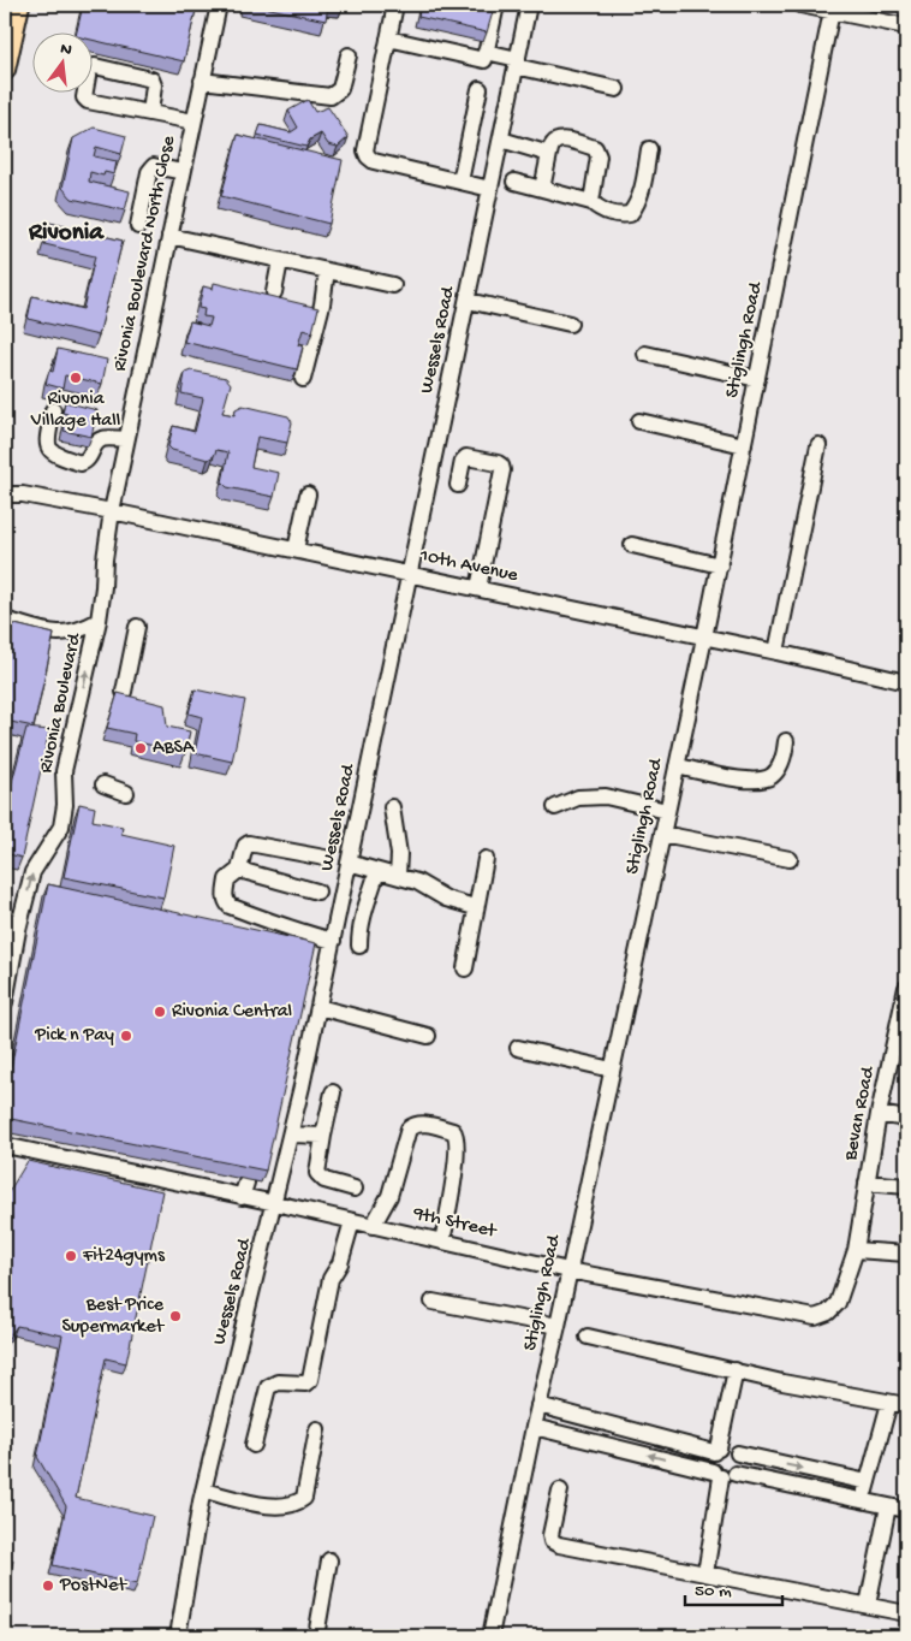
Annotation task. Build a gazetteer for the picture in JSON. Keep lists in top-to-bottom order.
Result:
{
  "streets": {
    "street": [
      "Rivonia Boulevard North Close",
      "Wessels Road",
      "Stiglingh Road",
      "10th Avenue",
      "Rivonia Boulevard",
      "Bevan Road",
      "9th Street"
    ]
  },
  "crossings": [
    ["Rivonia Boulevard North Close", "10th Avenue"],
    ["Rivonia Boulevard North Close", "Rivonia Boulevard"],
    ["Wessels Road", "10th Avenue"],
    ["Wessels Road", "9th Street"],
    ["Stiglingh Road", "10th Avenue"],
    ["Stiglingh Road", "9th Street"],
    ["10th Avenue", "Rivonia Boulevard"],
    ["Bevan Road", "9th Street"]
  ],
  "one_way": ["Rivonia Boulevard"],
  "districts": ["Rivonia"],
  "places": [
    "Rivonia Village Hall",
    "ABSA",
    "Rivonia Central",
    "Pick n Pay",
    "Fit24gyms",
    "Best Price Supermarket",
    "PostNet"
  ],
  "scale_bar": "50 m",
  "north": "top"
}
